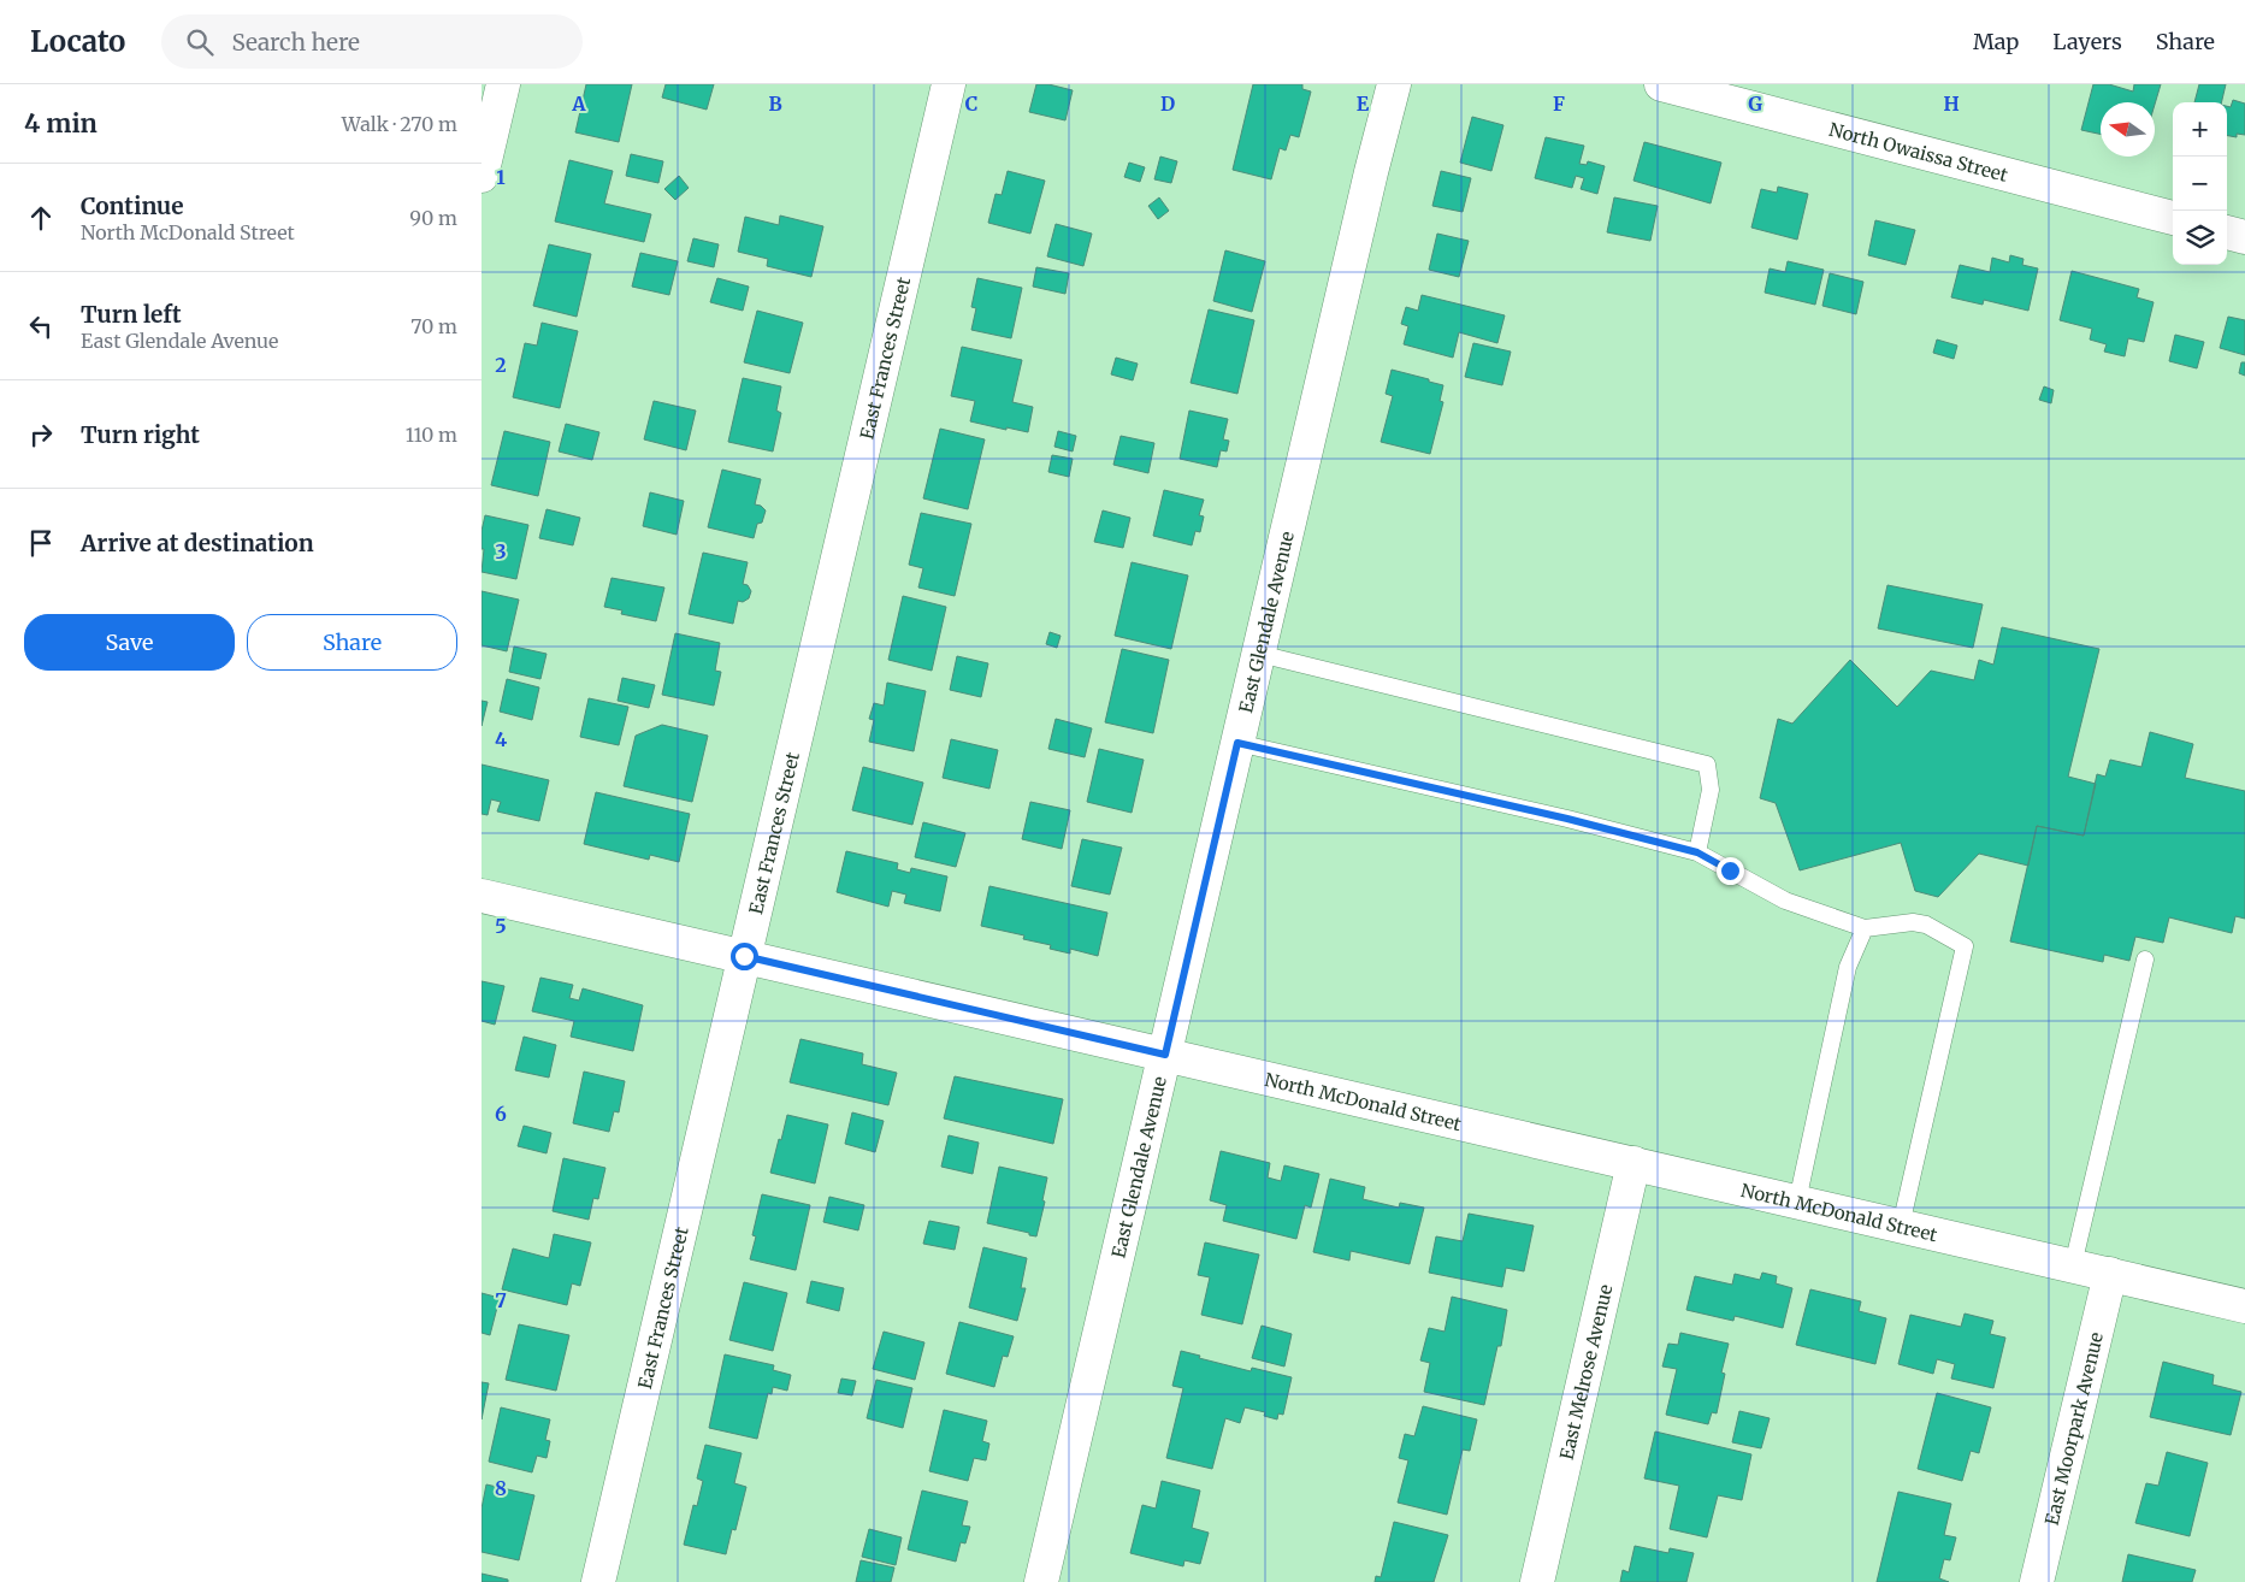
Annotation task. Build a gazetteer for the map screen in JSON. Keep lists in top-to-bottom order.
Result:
{
  "streets": {
    "street": [
      "North Owaissa Street",
      "East Frances Street",
      "East Glendale Avenue",
      "North McDonald Street",
      "East Melrose Avenue",
      "East Moorpark Avenue"
    ]
  },
  "crossings": [
    ["East Frances Street", "North McDonald Street"],
    ["East Glendale Avenue", "North McDonald Street"],
    ["North McDonald Street", "East Melrose Avenue"],
    ["North McDonald Street", "East Moorpark Avenue"]
  ],
  "north": "left",
  "page": {
    "header": "Locato",
    "search": "Search here",
    "nav": ["Map", "Layers", "Share"],
    "heading": ["4 min", "Walk · 270 m"],
    "map_buttons": ["+", "−"],
    "list": [
      ["Continue", "North McDonald Street", "90 m"],
      ["Turn left", "East Glendale Avenue", "70 m"],
      ["Turn right", "110 m"],
      "Arrive at destination"
    ],
    "buttons": ["Save", "Share"]
  },
  "grid": {
    "columns": [
      "A",
      "B",
      "C",
      "D",
      "E",
      "F",
      "G",
      "H"
    ],
    "rows": [
      "1",
      "2",
      "3",
      "4",
      "5",
      "6",
      "7",
      "8"
    ]
  }
}
